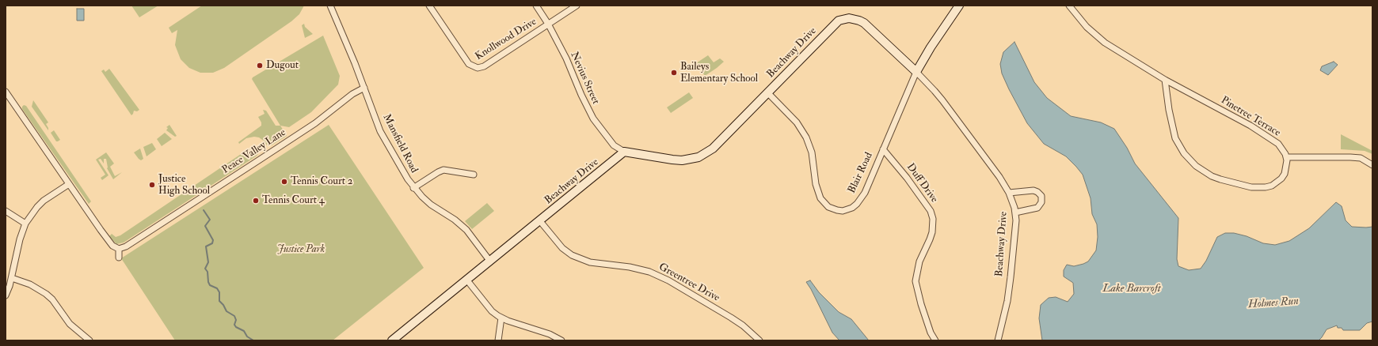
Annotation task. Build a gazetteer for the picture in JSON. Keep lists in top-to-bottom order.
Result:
{
  "streets": {
    "street": [
      "Knollwood Drive",
      "Beachway Drive",
      "Nevius Street",
      "Pinetree Terrace",
      "Mansfield Road",
      "Peace Valley Lane",
      "Blair Road",
      "Duff Drive",
      "Greentree Drive"
    ]
  },
  "crossings": [
    ["Knollwood Drive", "Nevius Street"],
    ["Beachway Drive", "Nevius Street"],
    ["Beachway Drive", "Mansfield Road"],
    ["Beachway Drive", "Blair Road"],
    ["Beachway Drive", "Greentree Drive"],
    ["Mansfield Road", "Peace Valley Lane"],
    ["Blair Road", "Duff Drive"]
  ],
  "water": ["Lake Barcroft", "Holmes Run"],
  "parks": ["Justice Park"],
  "places": [
    "Dugout",
    "Baileys Elementary School",
    "Tennis Court 2",
    "Justice High School",
    "Tennis Court 4"
  ]
}
